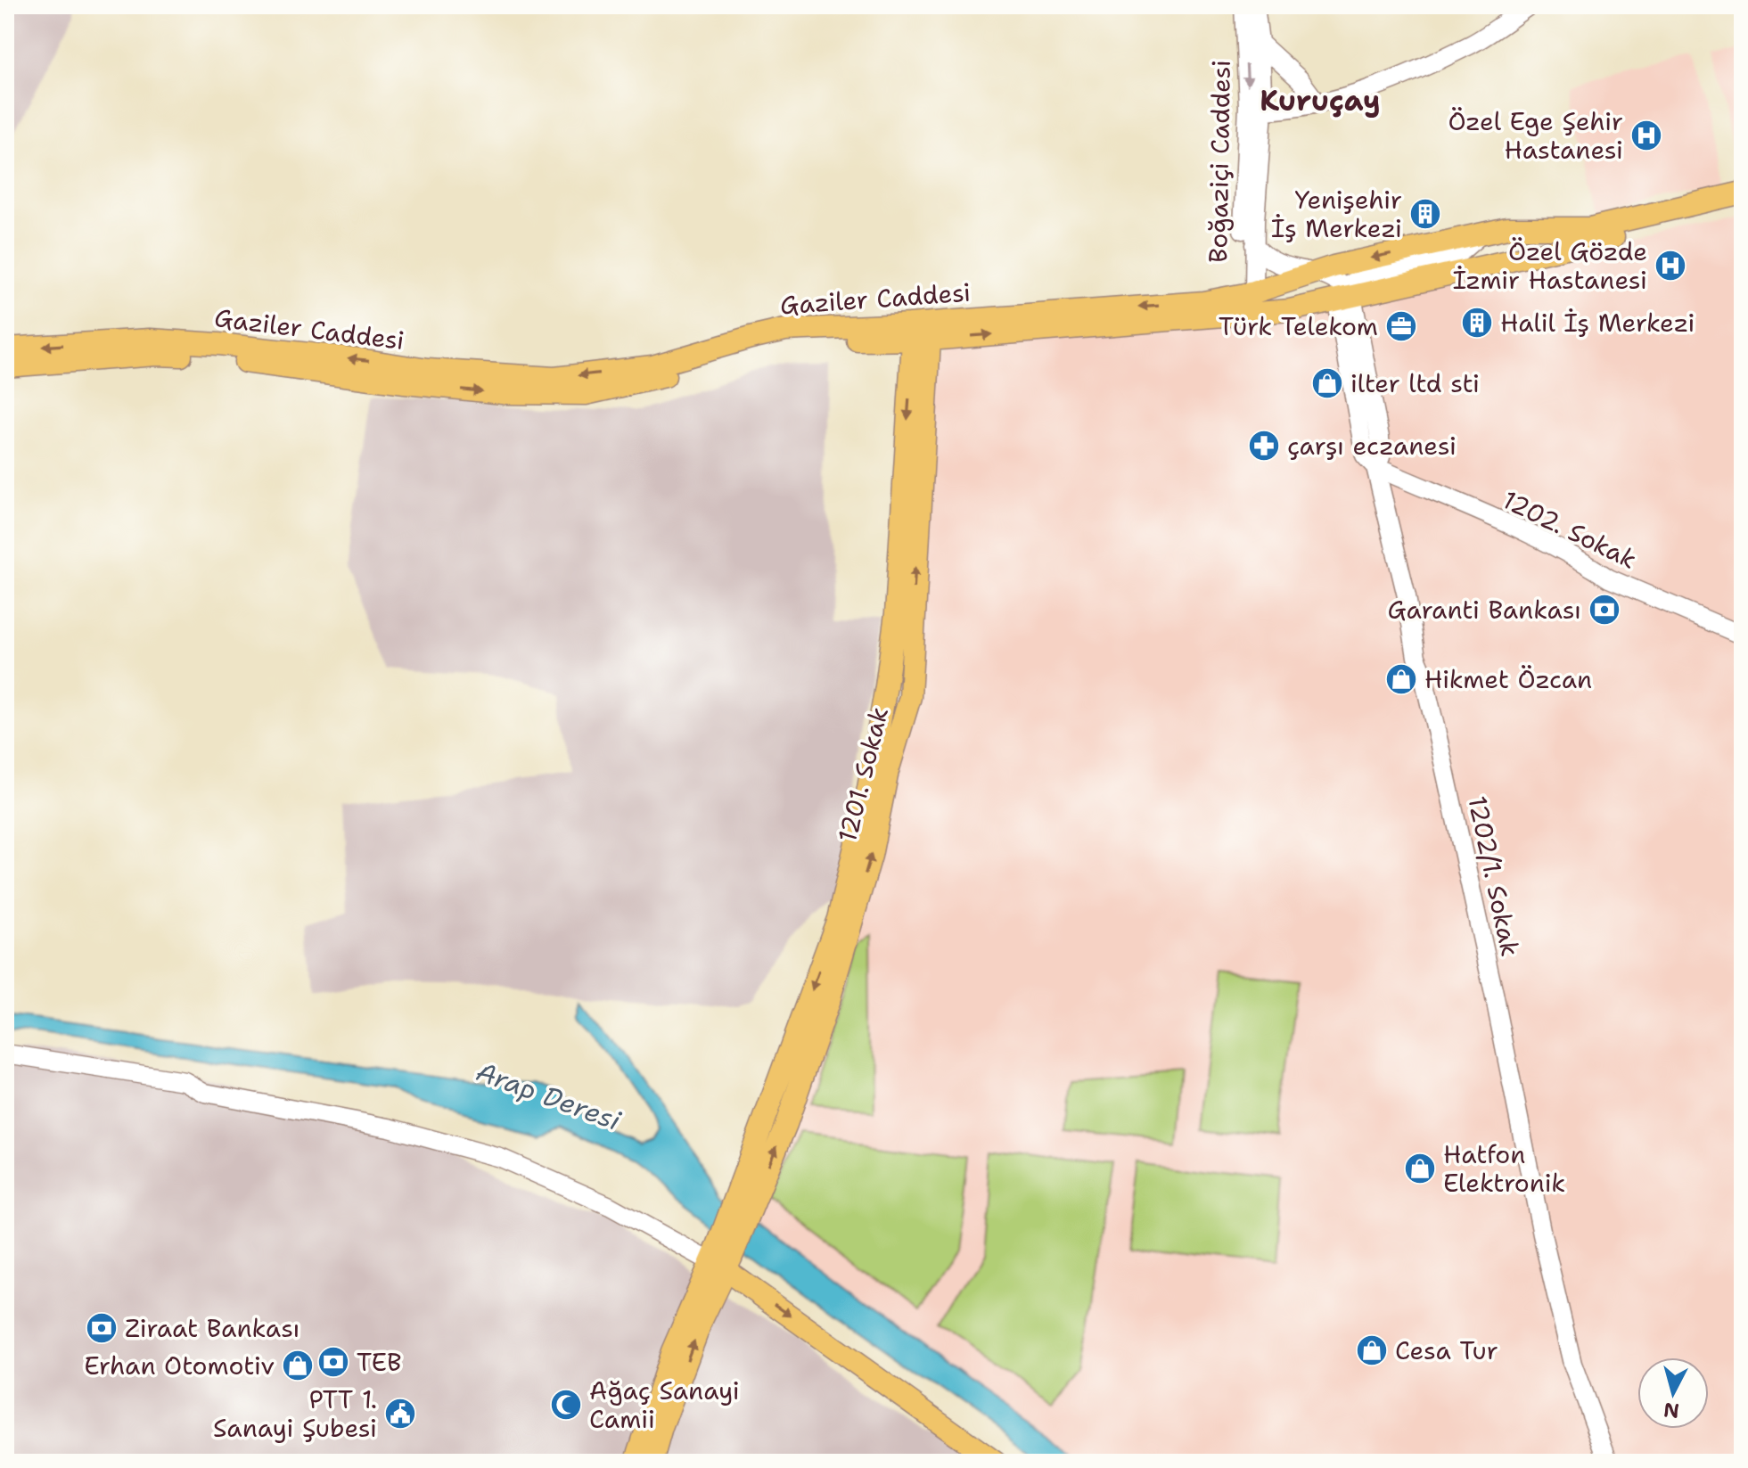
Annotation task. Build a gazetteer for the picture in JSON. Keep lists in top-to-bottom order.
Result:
{
  "streets": {
    "main road": ["Gaziler Caddesi", "1201. Sokak"],
    "street": ["Boğaziçi Caddesi", "1202. Sokak", "1202/1. Sokak"]
  },
  "crossings": [
    ["Boğaziçi Caddesi", "Gaziler Caddesi"],
    ["Gaziler Caddesi", "1201. Sokak"],
    ["Gaziler Caddesi", "1202/1. Sokak"],
    ["1202. Sokak", "1202/1. Sokak"]
  ],
  "districts": ["Kuruçay"],
  "water": ["Arap Deresi"],
  "places": {
    "hospital": ["Özel Ege Şehir Hastanesi", "Özel Gözde İzmir Hastanesi"],
    "building": ["Yenişehir İş Merkezi", "Halil İş Merkezi"],
    "office": ["Türk Telekom"],
    "shop": [
      "ilter ltd sti",
      "Hikmet Özcan",
      "Hatfon Elektronik",
      "Cesa Tur",
      "Erhan Otomotiv"
    ],
    "pharmacy": ["çarşı eczanesi"],
    "bank": ["Garanti Bankası", "Ziraat Bankası", "TEB"],
    "mosque": ["Ağaç Sanayi Camii"],
    "public building": ["PTT 1. Sanayi Şubesi"]
  },
  "north": "bottom"
}
